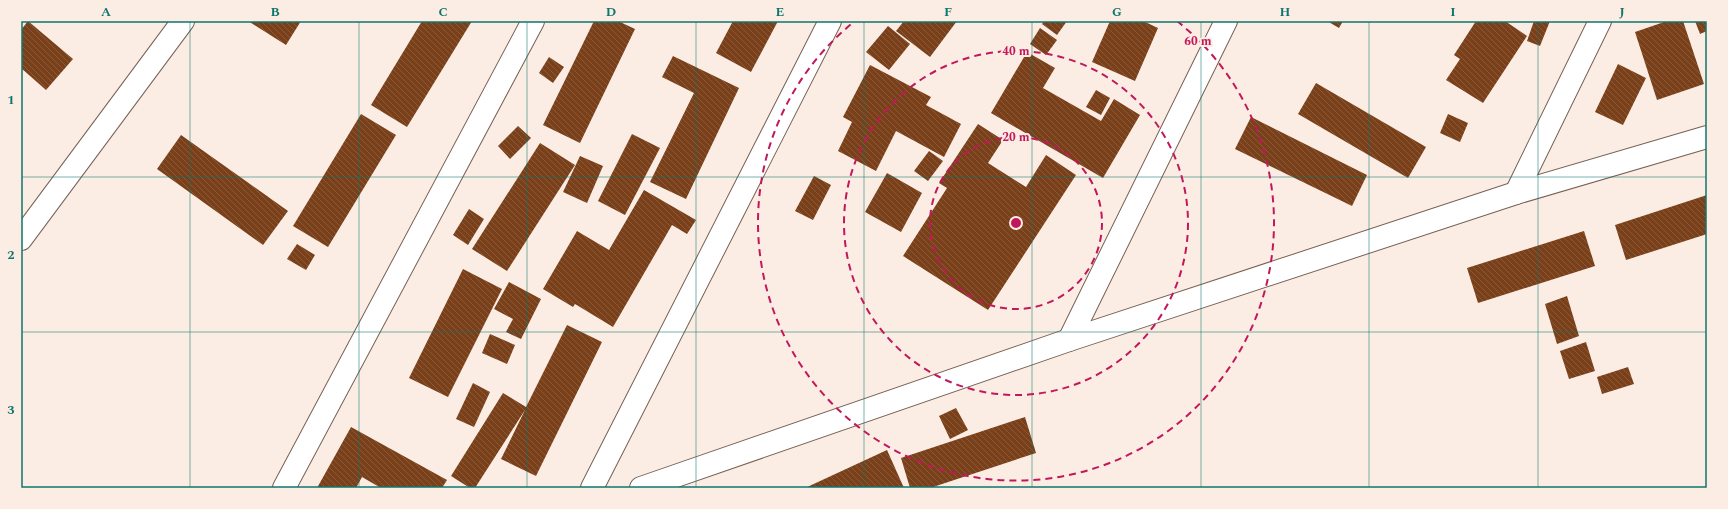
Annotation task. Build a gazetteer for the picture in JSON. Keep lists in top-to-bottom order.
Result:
{
  "grid": {
    "columns": [
      "A",
      "B",
      "C",
      "D",
      "E",
      "F",
      "G",
      "H",
      "I",
      "J"
    ],
    "rows": ["1", "2", "3"]
  },
  "rings": ["60 m", "40 m", "20 m"]
}
